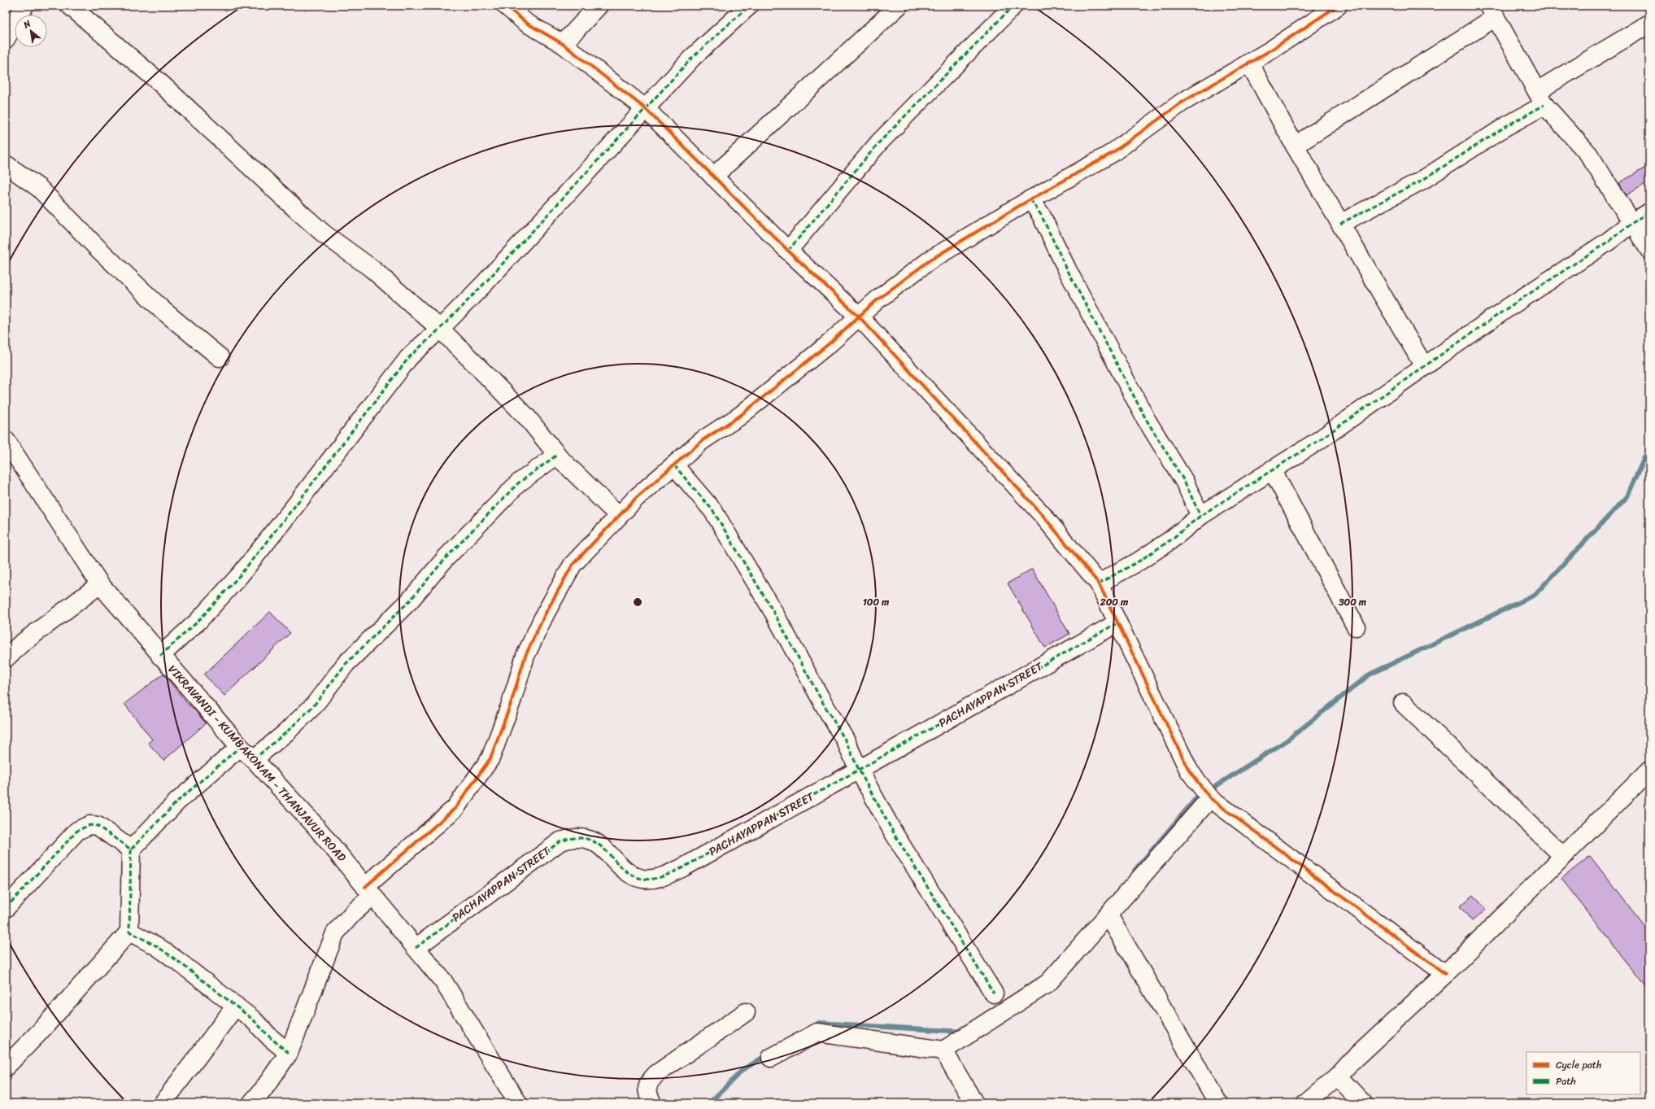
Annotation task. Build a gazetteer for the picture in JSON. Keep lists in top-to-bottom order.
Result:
{
  "streets": {
    "street": ["PACHAYAPPAN STREET", "VIKRAVANDI - KUMBAKONAM - THANJAVUR ROAD"]
  },
  "crossings": [
    ["PACHAYAPPAN STREET", "VIKRAVANDI - KUMBAKONAM - THANJAVUR ROAD"]
  ],
  "legend": ["Cycle path", "Path"],
  "north": "top left",
  "rings": ["100 m", "200 m", "300 m"]
}
